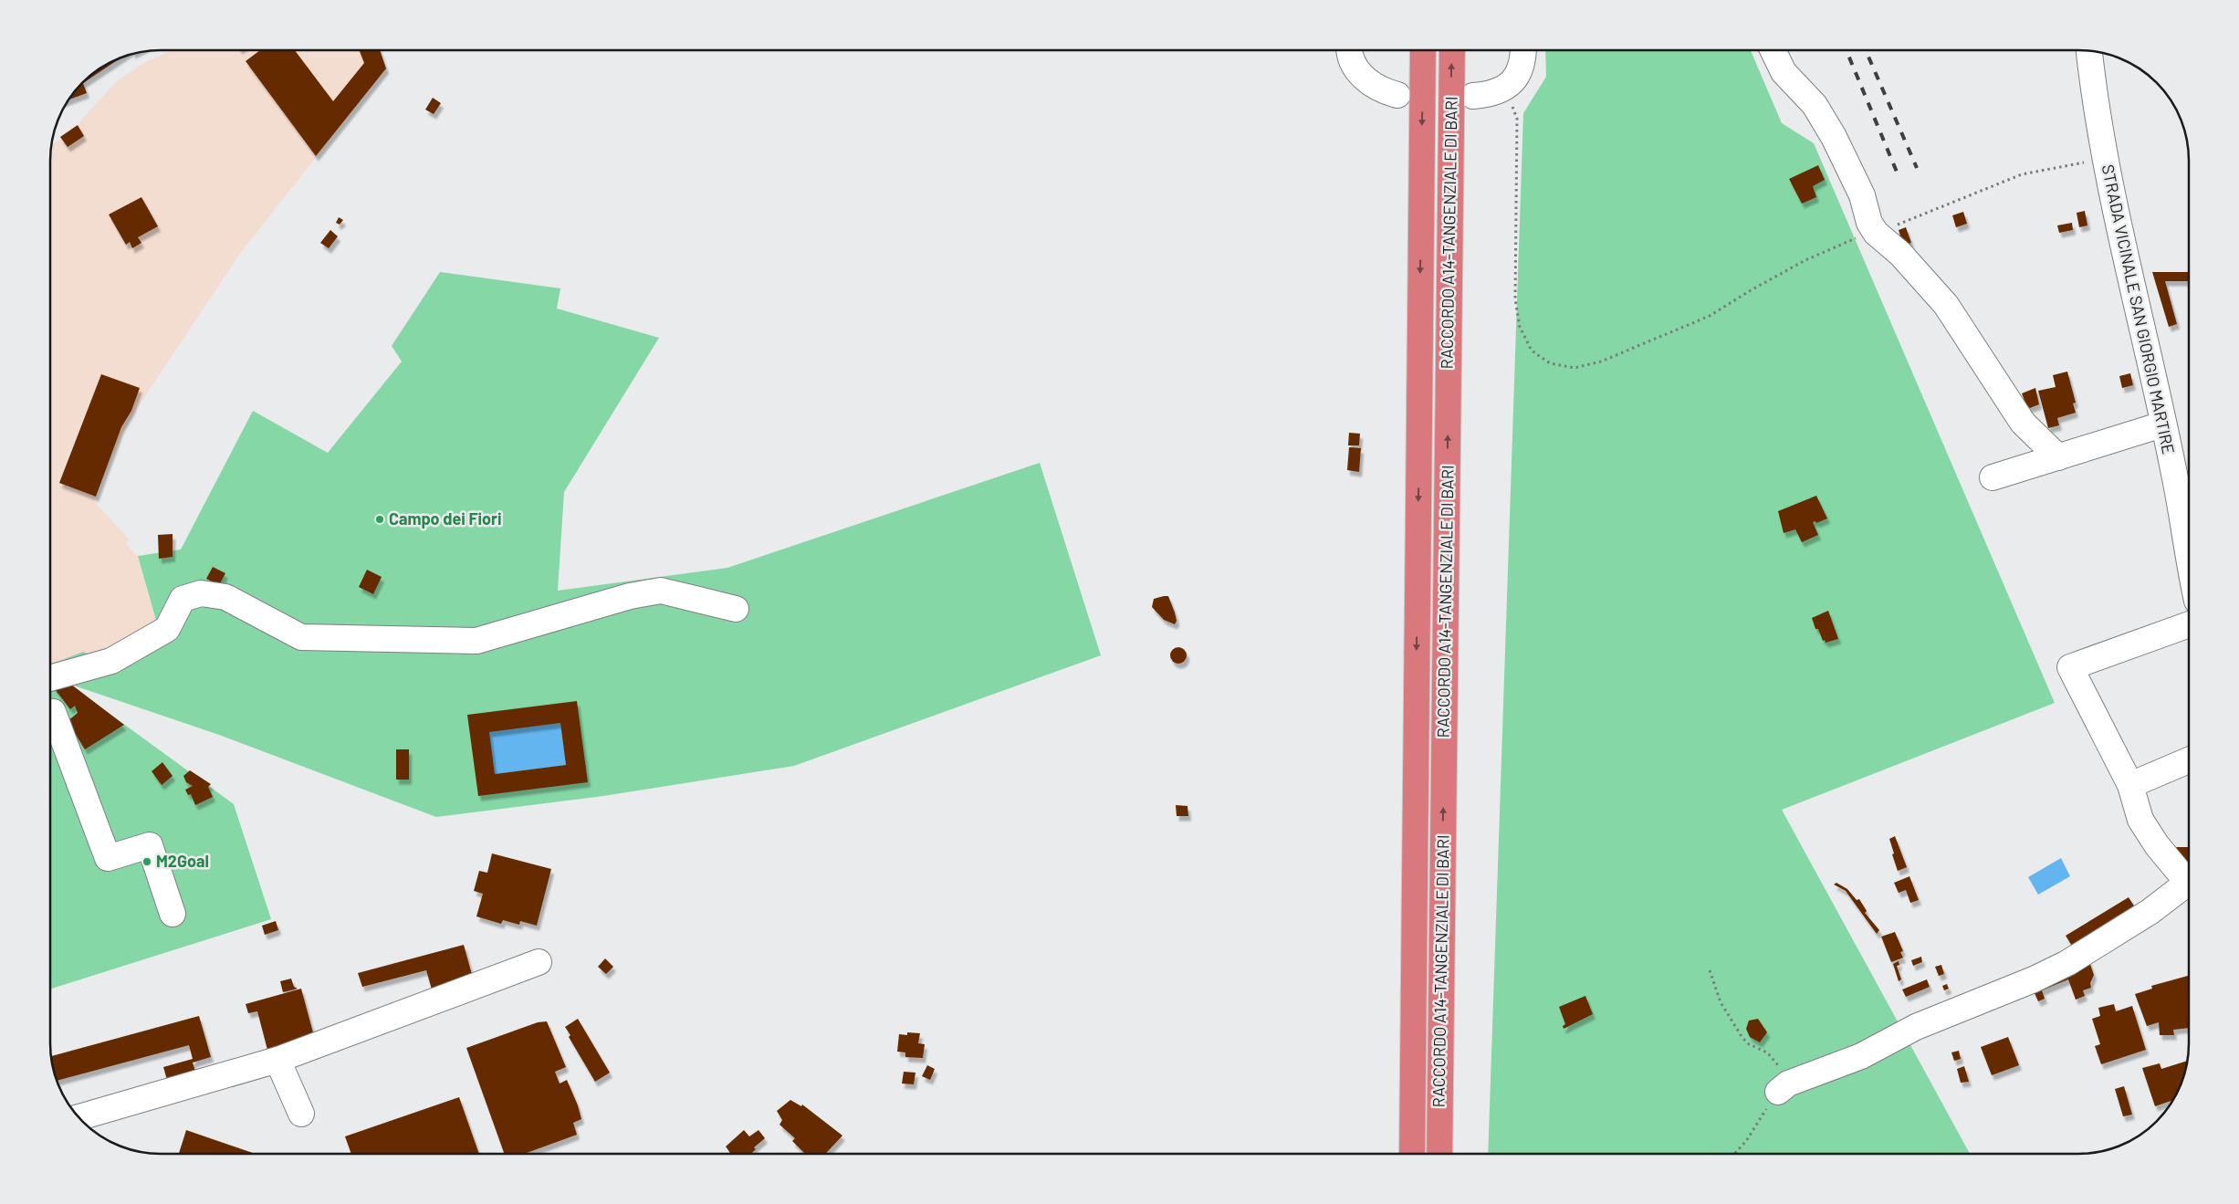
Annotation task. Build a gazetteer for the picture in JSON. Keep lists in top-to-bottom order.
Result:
{
  "streets": {
    "highway": ["RACCORDO A14-TANGENZIALE DI BARI"],
    "street": ["STRADA VICINALE SAN GIORGIO MARTIRE"]
  },
  "places": ["Campo dei Fiori", "M2Goal"]
}
